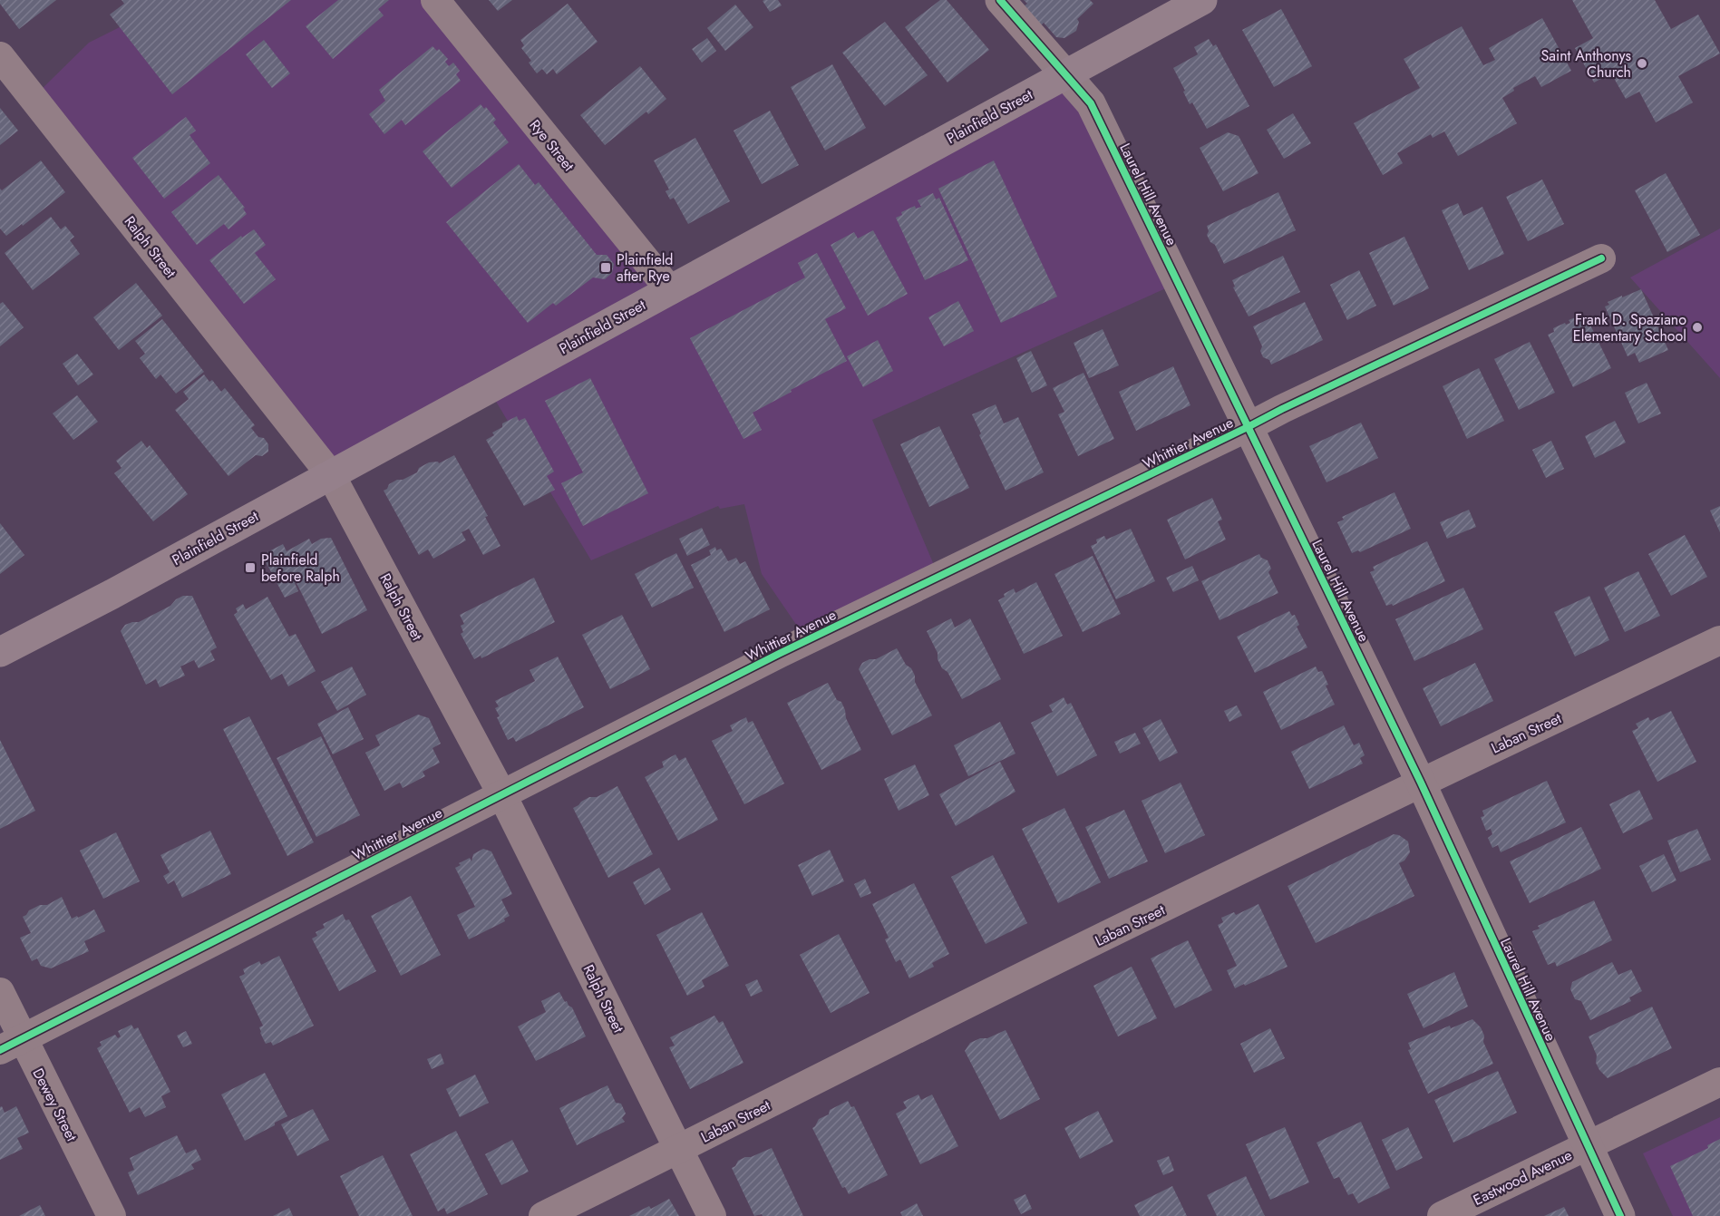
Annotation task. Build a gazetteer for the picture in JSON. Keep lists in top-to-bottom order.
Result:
{
  "streets": {
    "main road": ["Plainfield Street"],
    "street": [
      "Rye Street",
      "Laurel Hill Avenue",
      "Ralph Street",
      "Whittier Avenue",
      "Laban Street",
      "Dewey Street",
      "Eastwood Avenue"
    ]
  },
  "crossings": [
    ["Plainfield Street", "Rye Street"],
    ["Plainfield Street", "Laurel Hill Avenue"],
    ["Plainfield Street", "Ralph Street"],
    ["Laurel Hill Avenue", "Whittier Avenue"],
    ["Laurel Hill Avenue", "Laban Street"],
    ["Laurel Hill Avenue", "Eastwood Avenue"],
    ["Ralph Street", "Whittier Avenue"],
    ["Ralph Street", "Laban Street"],
    ["Whittier Avenue", "Dewey Street"]
  ],
  "places": {
    "other": ["Saint Anthonys Church", "Frank D. Spaziano Elementary School"],
    "transit": ["Plainfield after Rye", "Plainfield before Ralph"]
  }
}
